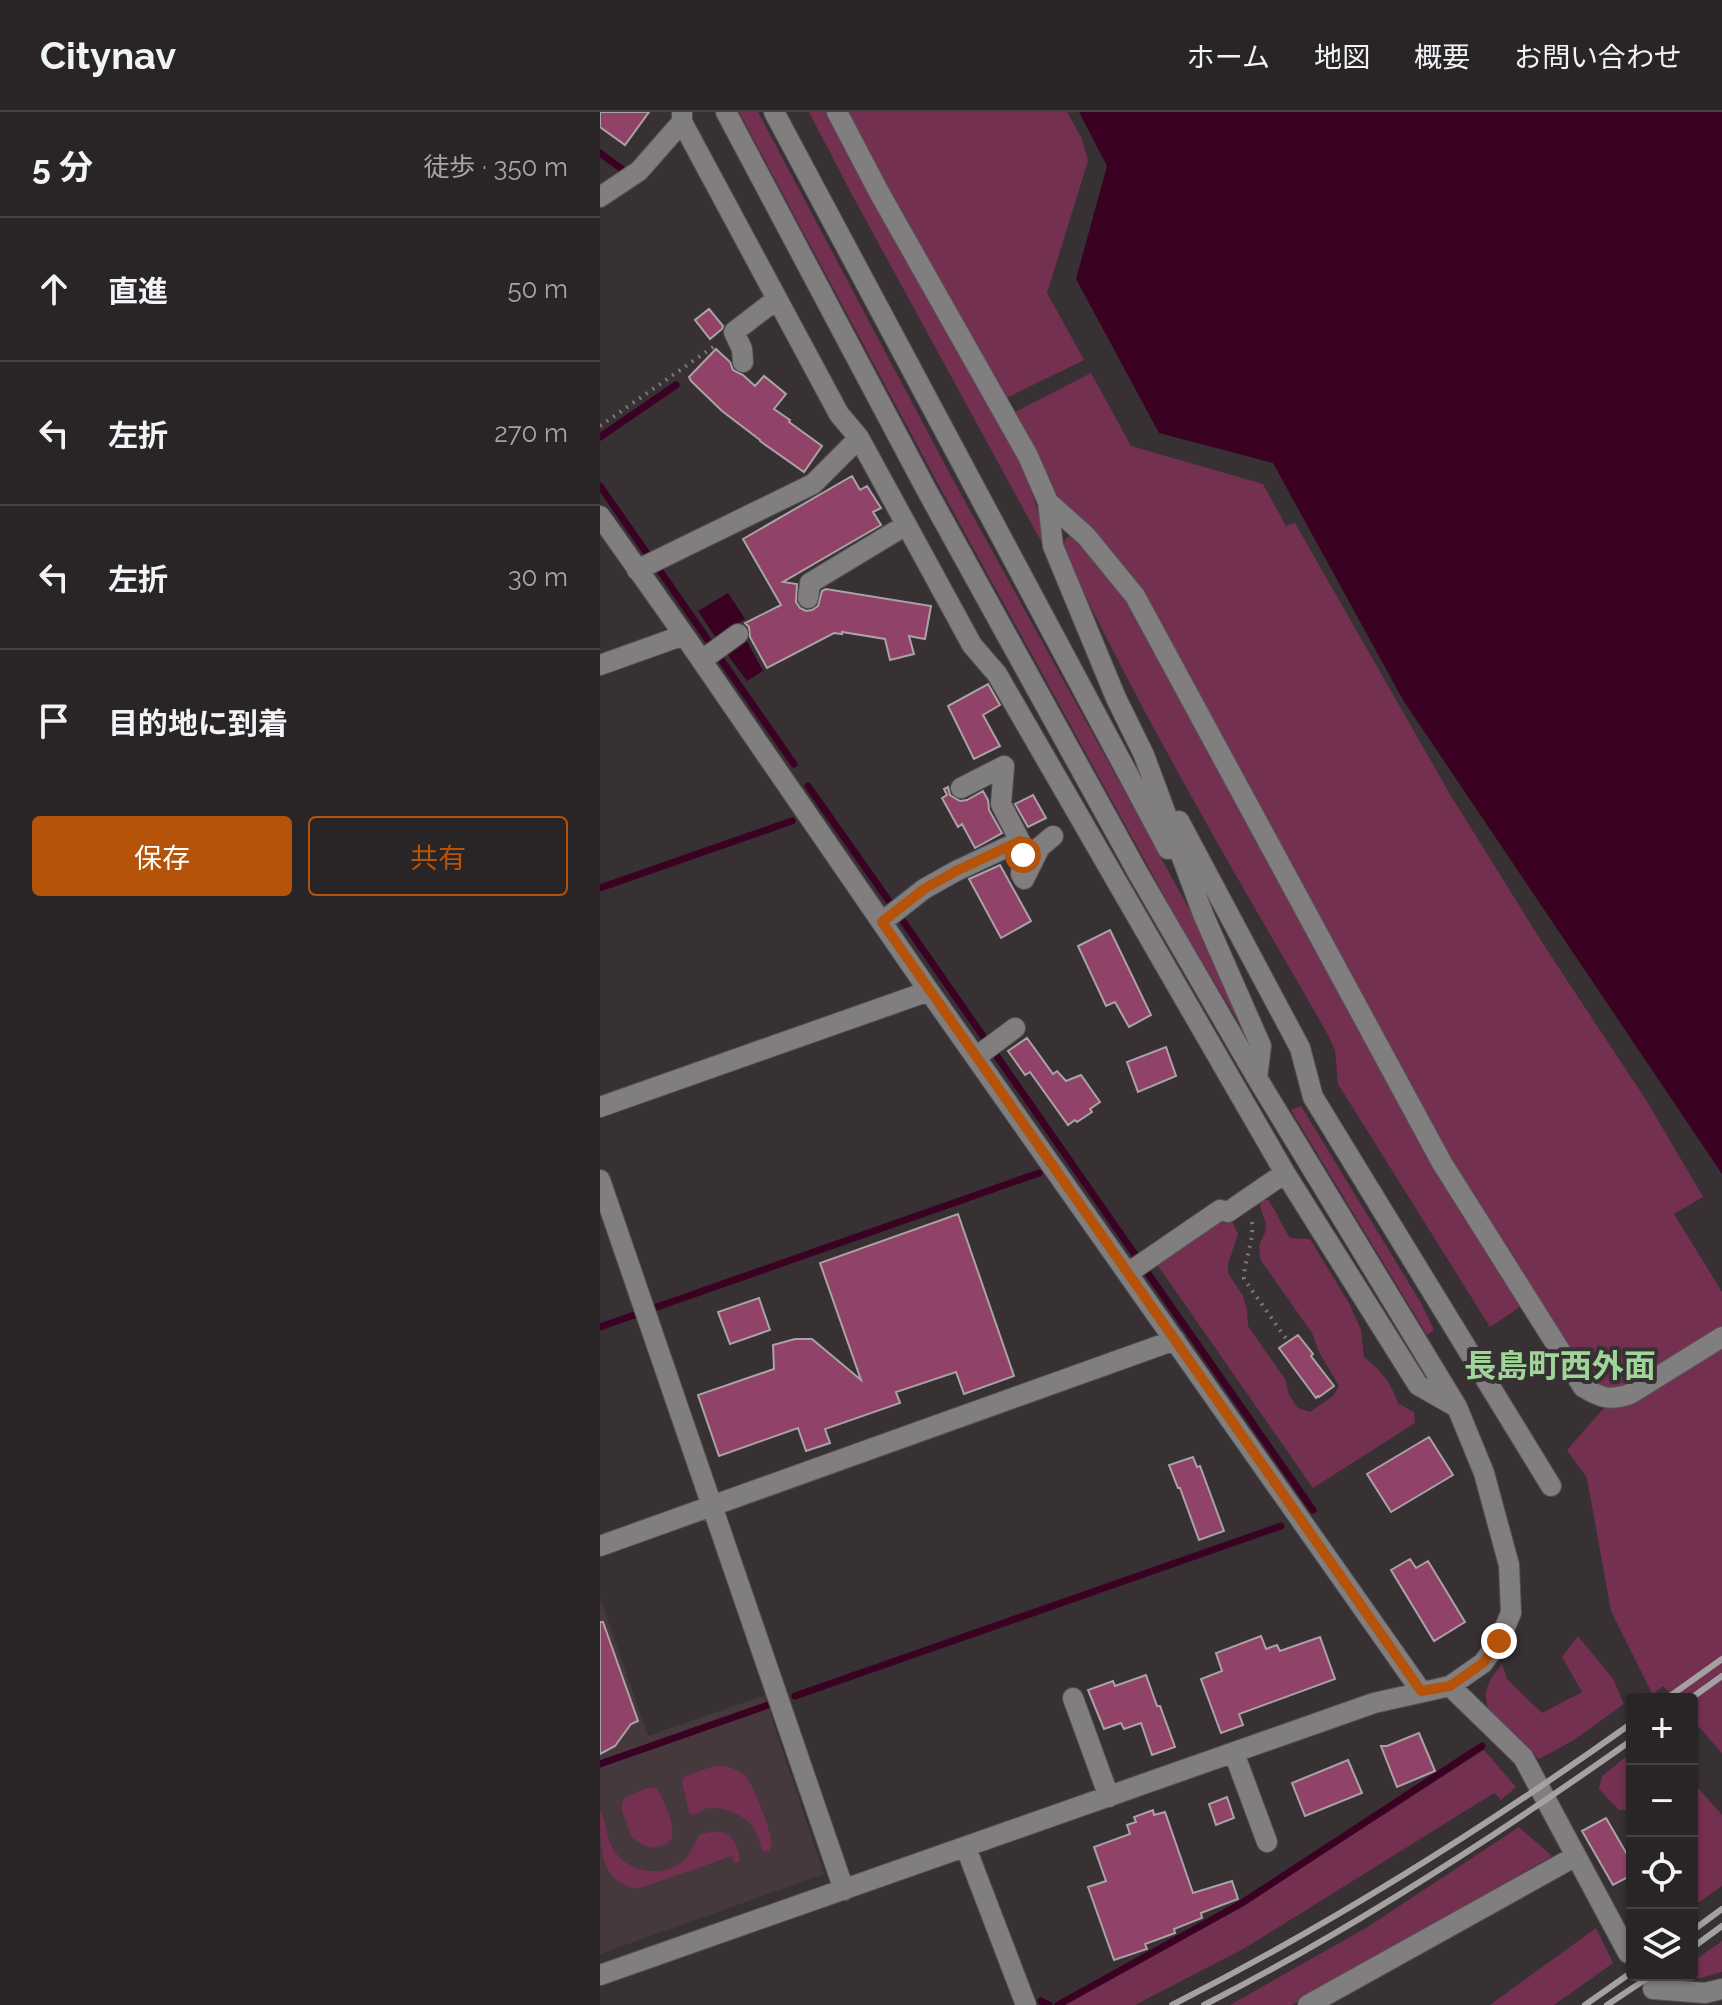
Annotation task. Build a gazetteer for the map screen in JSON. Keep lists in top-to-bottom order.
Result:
{
  "districts": ["長島町西外面"],
  "page": {
    "header": "Citynav",
    "nav": [
      "ホーム",
      "地図",
      "概要",
      "お問い合わせ"
    ],
    "heading": ["5 分", "徒歩 · 350 m"],
    "list": [
      ["直進", "50 m"],
      ["左折", "270 m"],
      ["左折", "30 m"],
      "目的地に到着"
    ],
    "buttons": ["保存", "共有"],
    "map_buttons": ["+", "−"]
  }
}
